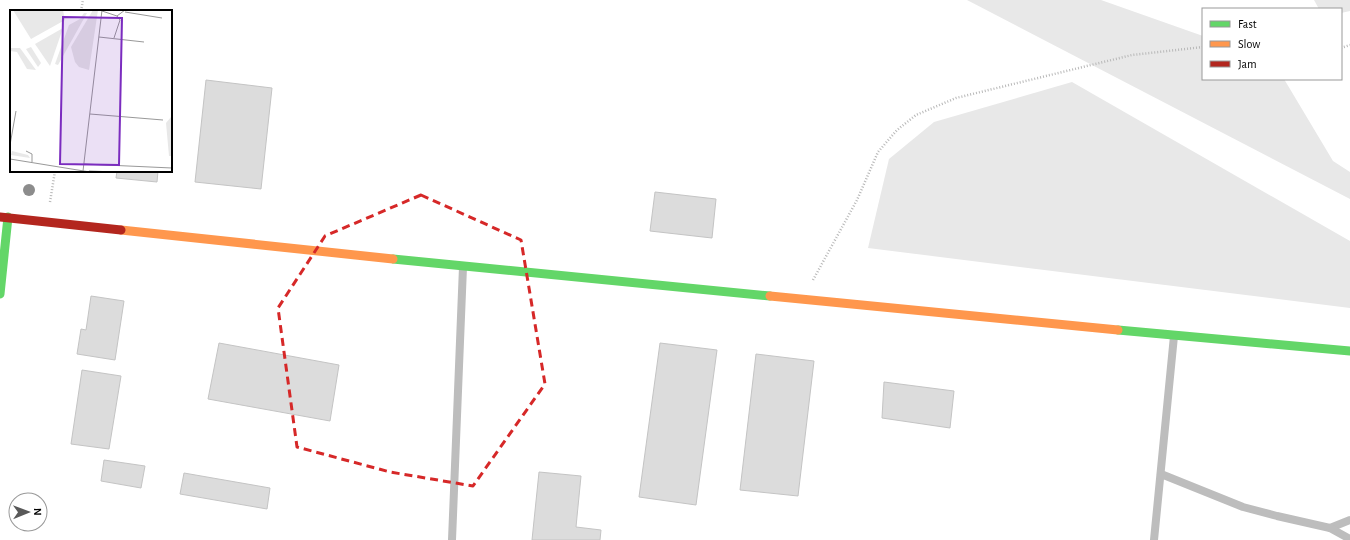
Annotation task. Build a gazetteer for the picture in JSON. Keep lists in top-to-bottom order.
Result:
{
  "legend": ["Fast", "Slow", "Jam"],
  "north": "right"
}
